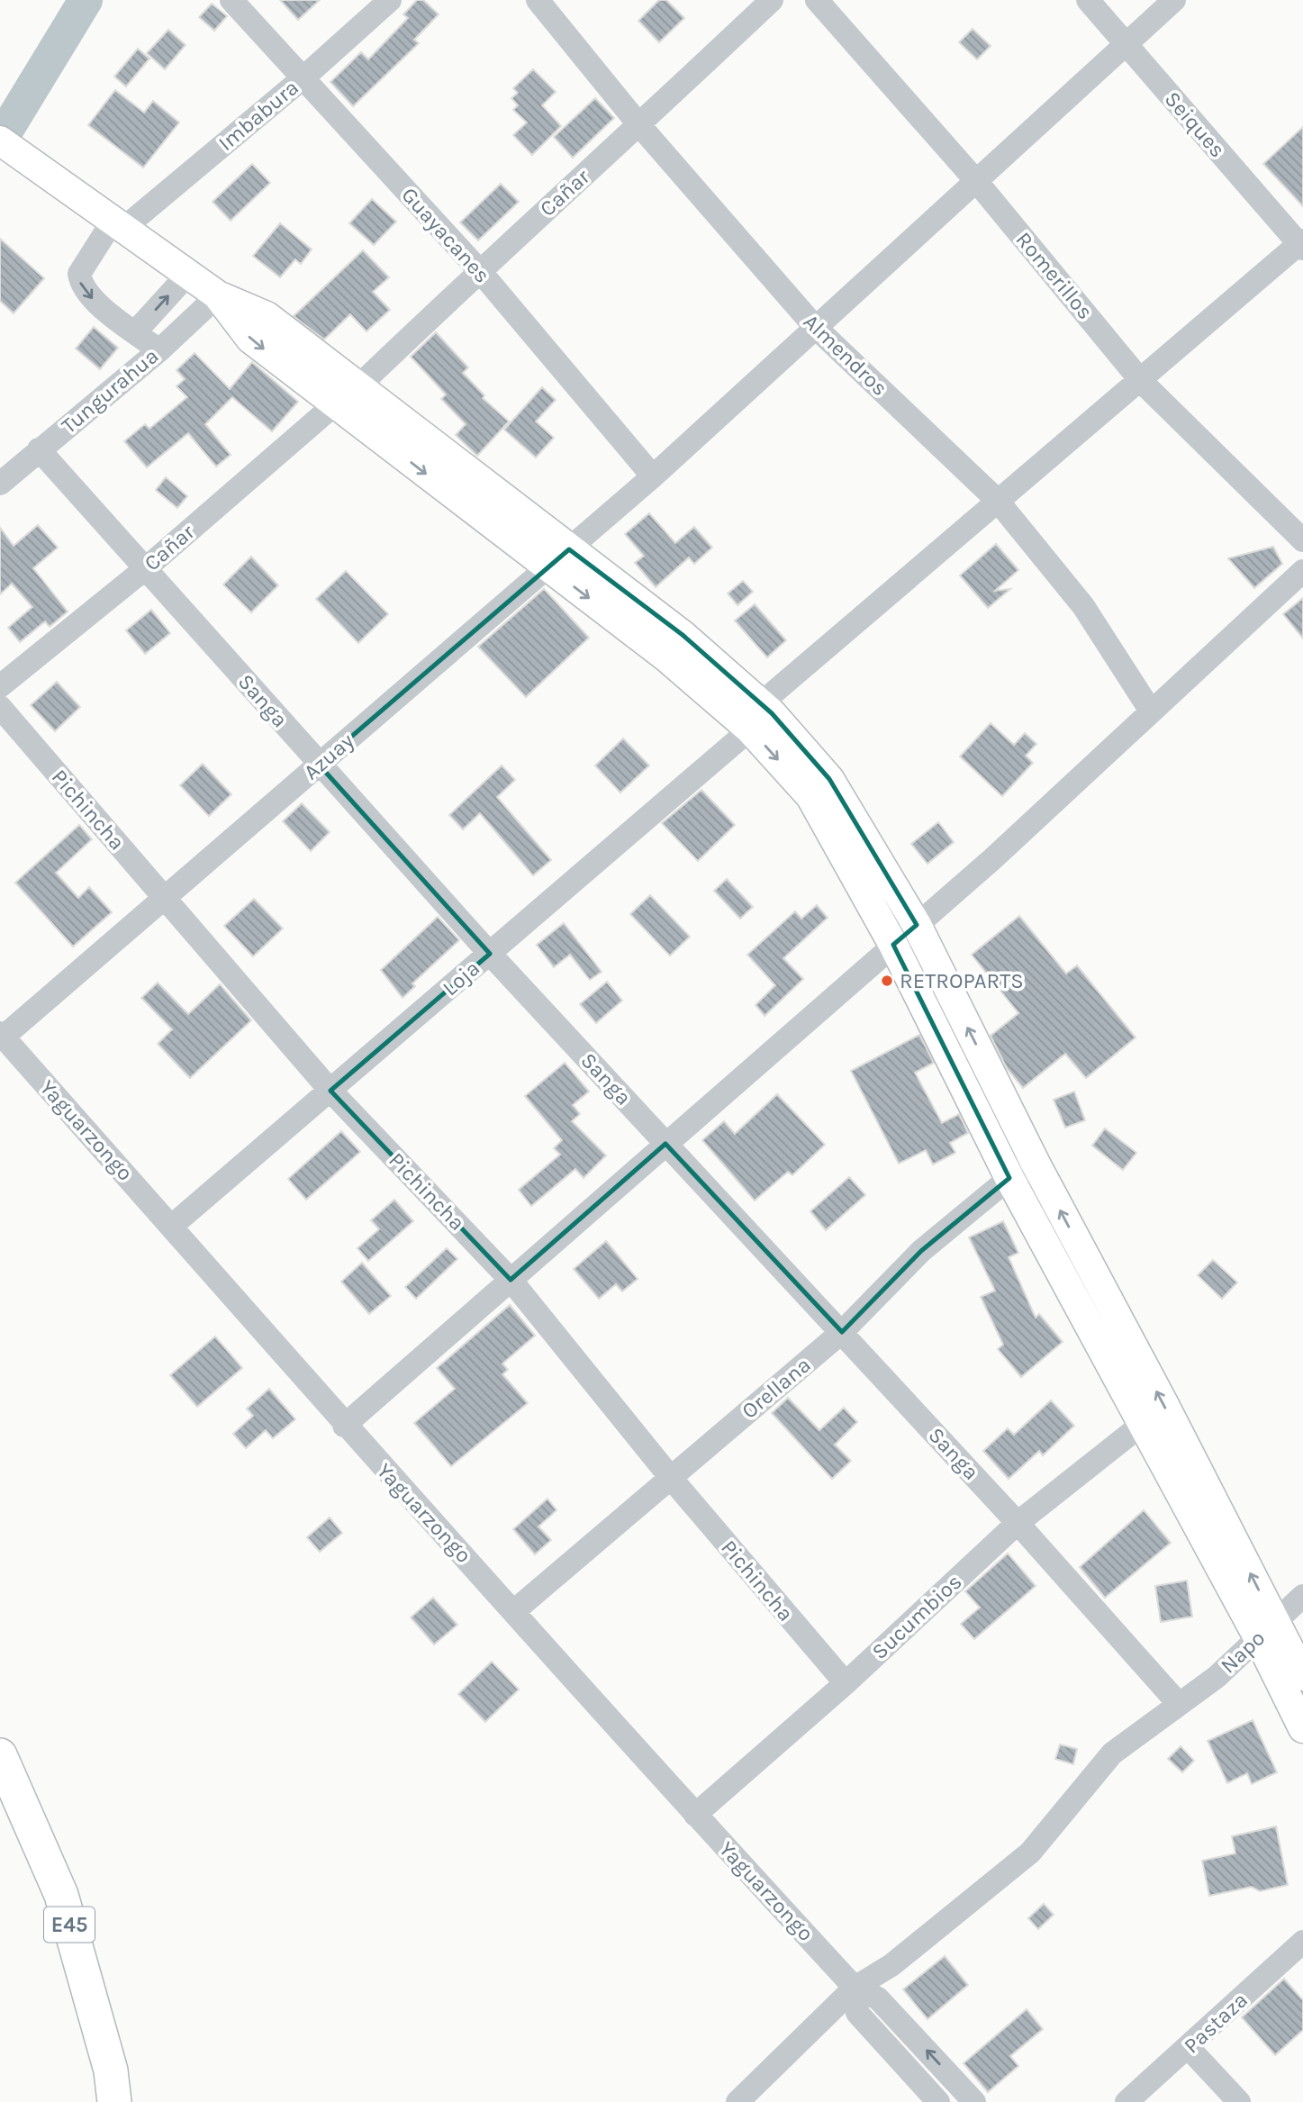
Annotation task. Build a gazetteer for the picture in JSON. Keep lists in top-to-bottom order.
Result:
{
  "streets": {
    "highway": ["E45"],
    "street": [
      "Imbabura",
      "Seiques",
      "Cañar",
      "Guayacanes",
      "Romerillos",
      "Almendros",
      "Tungurahua",
      "Sanga",
      "Azuay",
      "Pichincha",
      "Loja",
      "Yaguarzongo",
      "Orellana",
      "Sucumbios",
      "Napo",
      "Pastaza"
    ]
  },
  "crossings": [
    ["Imbabura", "Guayacanes"],
    ["Imbabura", "Tungurahua"],
    ["Seiques", "Azuay"],
    ["Cañar", "Guayacanes"],
    ["Cañar", "Almendros"],
    ["Cañar", "Sanga"],
    ["Guayacanes", "Azuay"],
    ["Romerillos", "Azuay"],
    ["Almendros", "Azuay"],
    ["Tungurahua", "Sanga"],
    ["Sanga", "Azuay"],
    ["Sanga", "Loja"],
    ["Sanga", "Orellana"],
    ["Sanga", "Sucumbios"],
    ["Sanga", "Napo"],
    ["Azuay", "Pichincha"],
    ["Azuay", "Yaguarzongo"],
    ["Pichincha", "Loja"],
    ["Pichincha", "Orellana"],
    ["Pichincha", "Sucumbios"],
    ["Loja", "Yaguarzongo"],
    ["Yaguarzongo", "Orellana"],
    ["Yaguarzongo", "Sucumbios"],
    ["Yaguarzongo", "Napo"]
  ],
  "places": ["RETROPARTS"]
}
